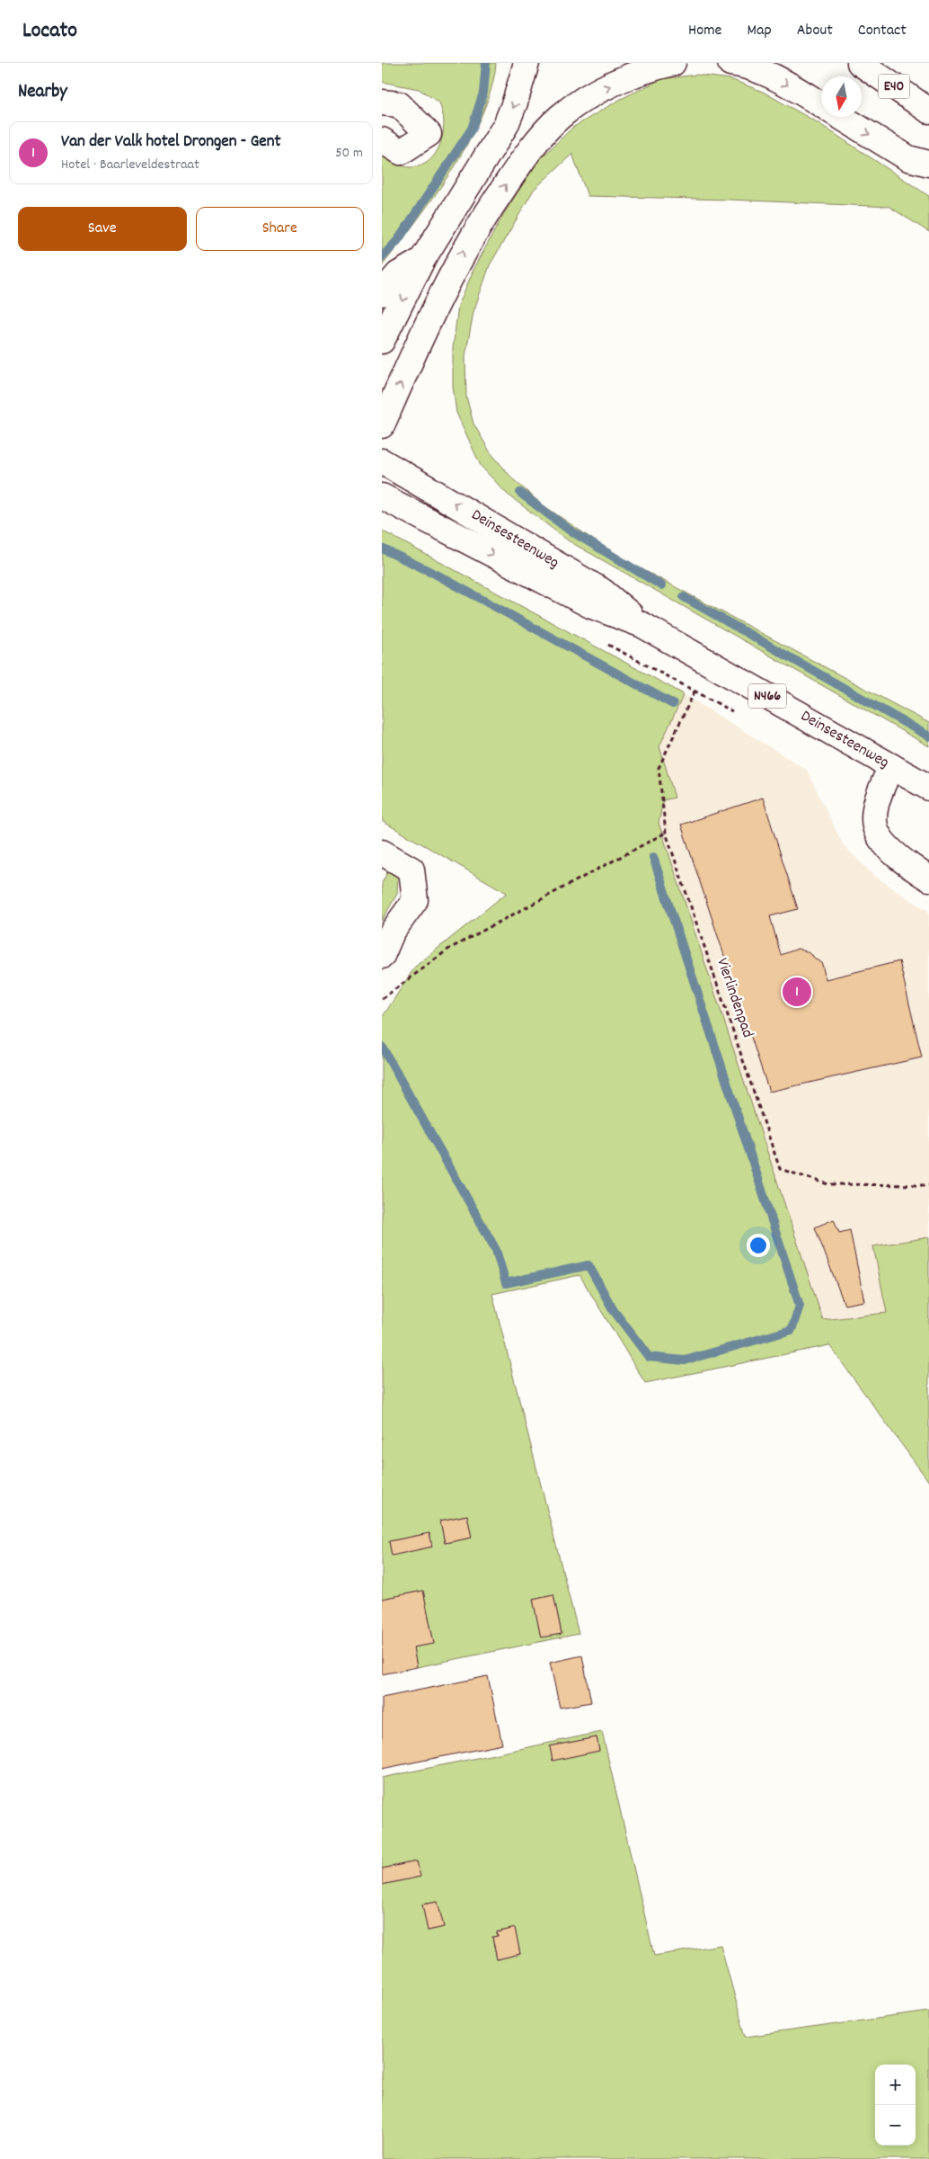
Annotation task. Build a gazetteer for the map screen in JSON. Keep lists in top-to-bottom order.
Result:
{
  "streets": {
    "main road": ["E40", "Deinsesteenweg", "N466"],
    "path": ["Vierlindenpad"]
  },
  "north": "bottom",
  "page": {
    "header": "Locato",
    "nav": [
      "Home",
      "Map",
      "About",
      "Contact"
    ],
    "heading": "Nearby",
    "list": [
      {
        "mark": "1",
        "name": "Van der Valk hotel Drongen - Gent",
        "note": "Hotel · Baarleveldestraat",
        "value": "50 m"
      }
    ],
    "buttons": ["Save", "Share"],
    "pins": "1",
    "map_buttons": ["+", "−"]
  }
}
